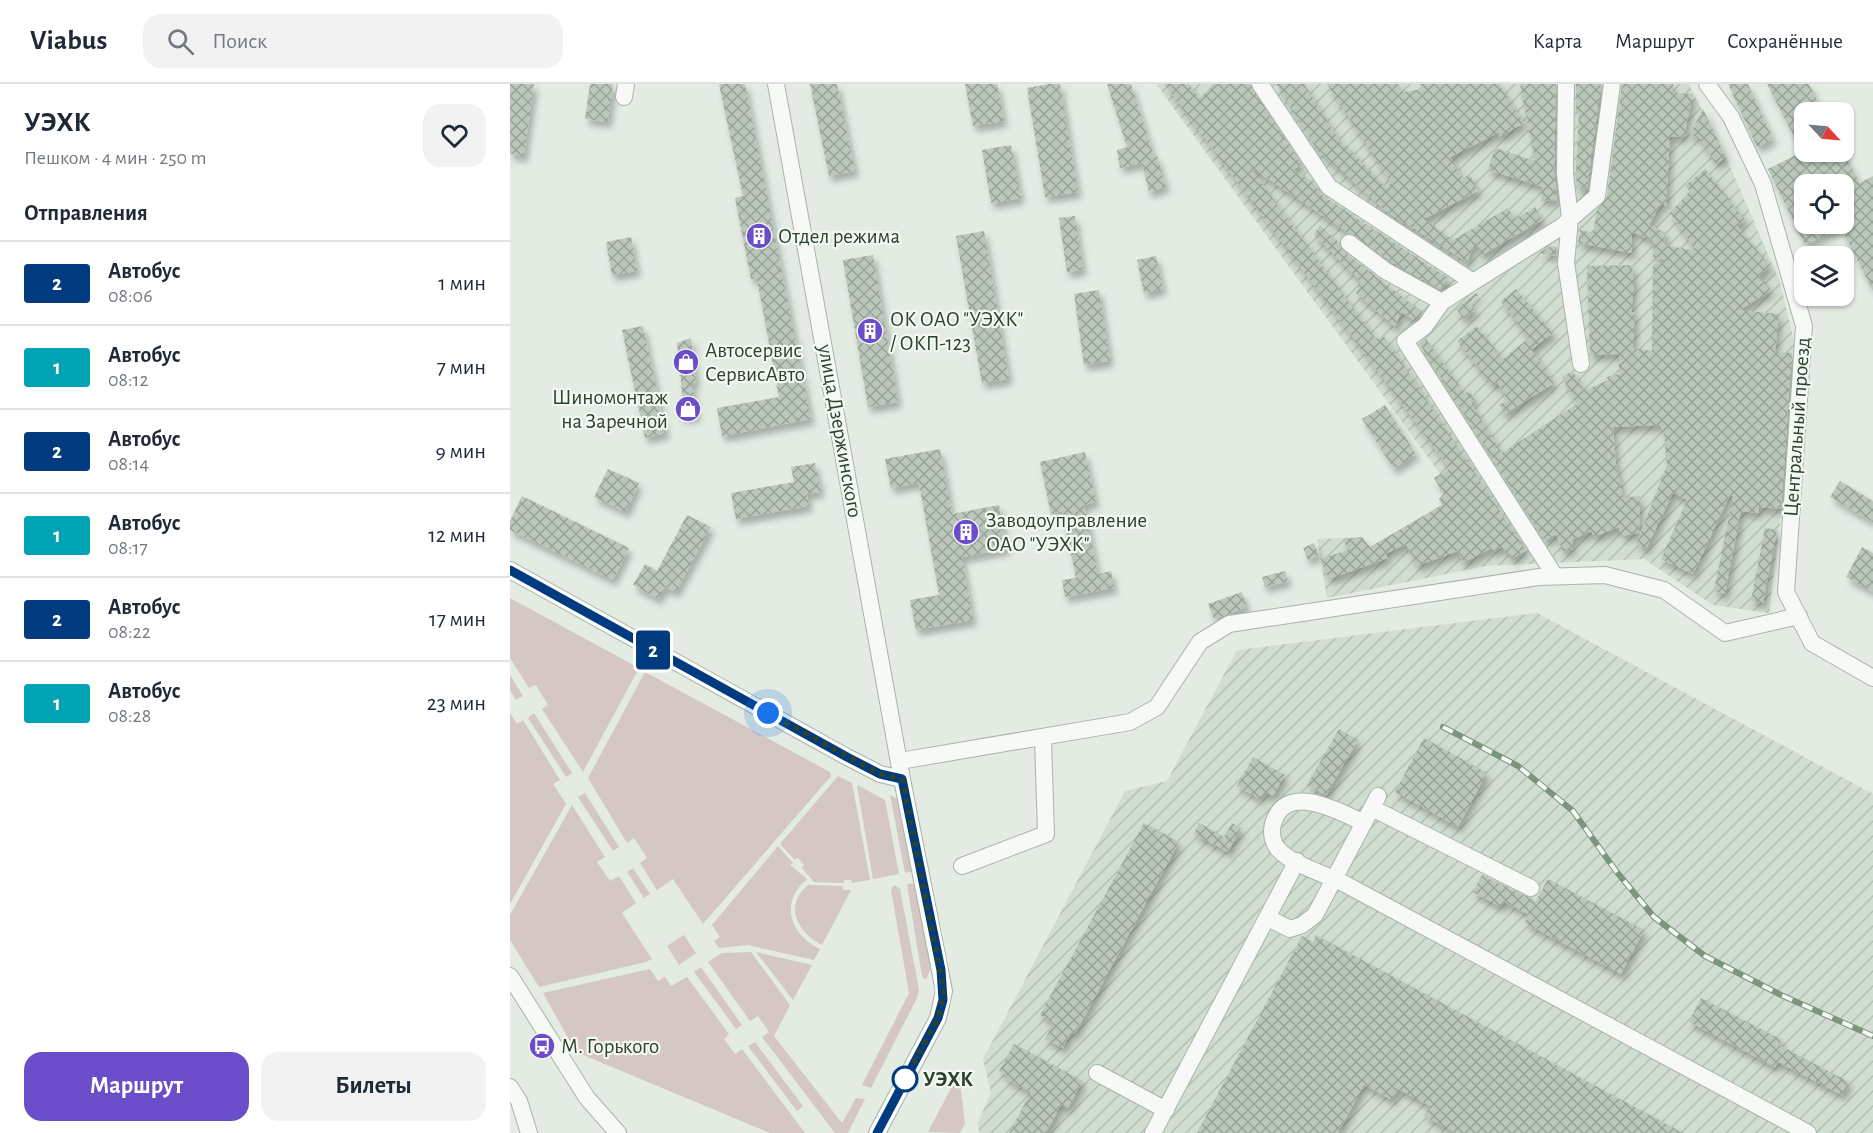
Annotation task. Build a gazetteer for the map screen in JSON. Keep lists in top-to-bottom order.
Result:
{
  "streets": {
    "street": ["Центральный проезд", "улица Дзержинского"]
  },
  "places": {
    "building": ["Отдел режима", "ОК ОАО \"УЭХК\" / ОКП-123", "Заводоуправление ОАО \"УЭХК\""],
    "shop": ["Автосервис СервисАвто", "Шиномонтаж на Заречной"],
    "bus stop": ["М. Горького"],
    "other": ["УЭХК"]
  },
  "lines": ["bus line 2"],
  "north": "bottom right",
  "page": {
    "header": "Viabus",
    "search": "Поиск",
    "nav": ["Карта", "Маршрут", "Сохранённые"],
    "heading": [
      ["УЭХК", "Пешком · 4 мин · 250 m"],
      "Отправления"
    ],
    "on_map": "2",
    "list": [
      {
        "mark": "2",
        "name": "Автобус",
        "note": "08:06",
        "value": "1 мин"
      },
      {
        "mark": "1",
        "name": "Автобус",
        "note": "08:12",
        "value": "7 мин"
      },
      {
        "mark": "2",
        "name": "Автобус",
        "note": "08:14",
        "value": "9 мин"
      },
      {
        "mark": "1",
        "name": "Автобус",
        "note": "08:17",
        "value": "12 мин"
      },
      {
        "mark": "2",
        "name": "Автобус",
        "note": "08:22",
        "value": "17 мин"
      },
      {
        "mark": "1",
        "name": "Автобус",
        "note": "08:28",
        "value": "23 мин"
      }
    ],
    "buttons": ["Маршрут", "Билеты"]
  }
}
